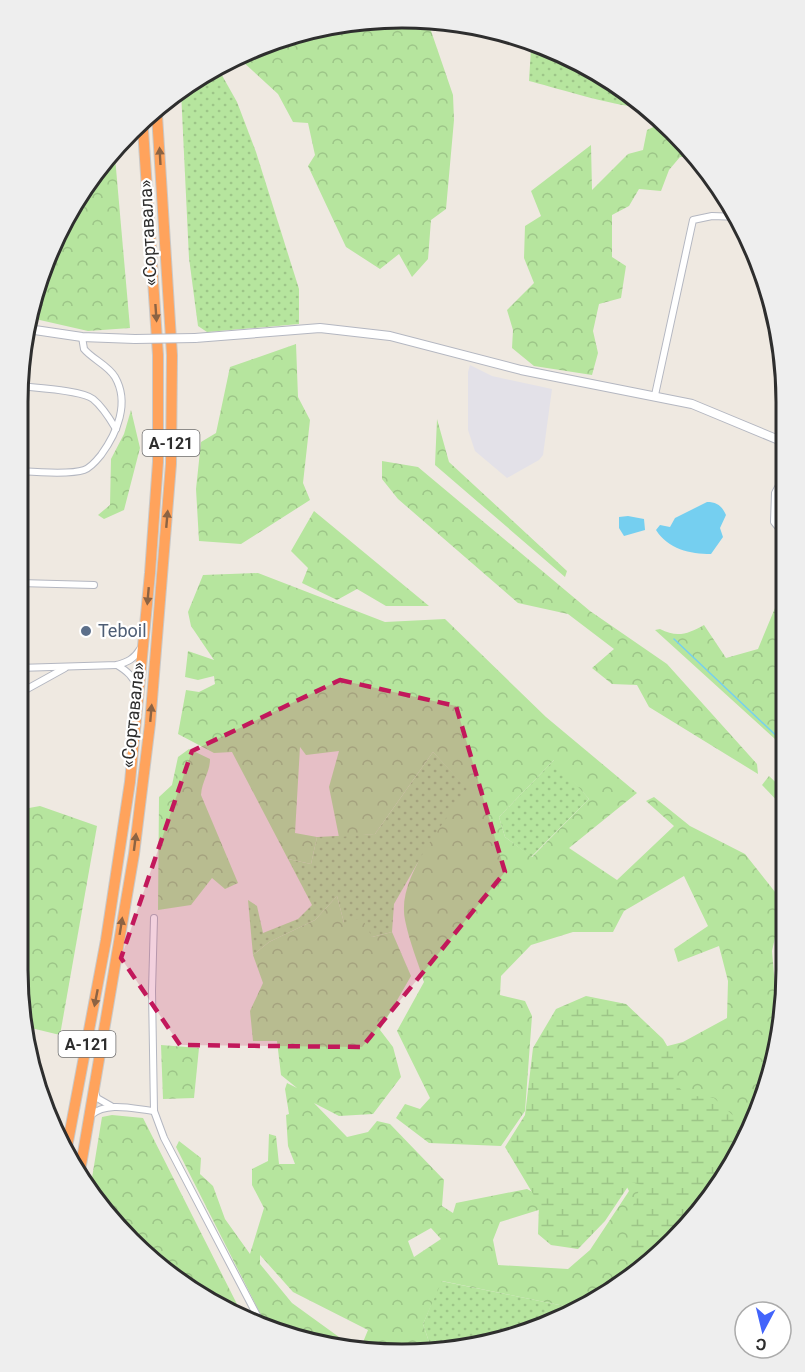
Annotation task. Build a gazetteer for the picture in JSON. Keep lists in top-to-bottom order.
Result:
{
  "streets": {
    "highway": ["«Сортавала»", "А-121"]
  },
  "places": ["Teboil"],
  "north": "bottom"
}
